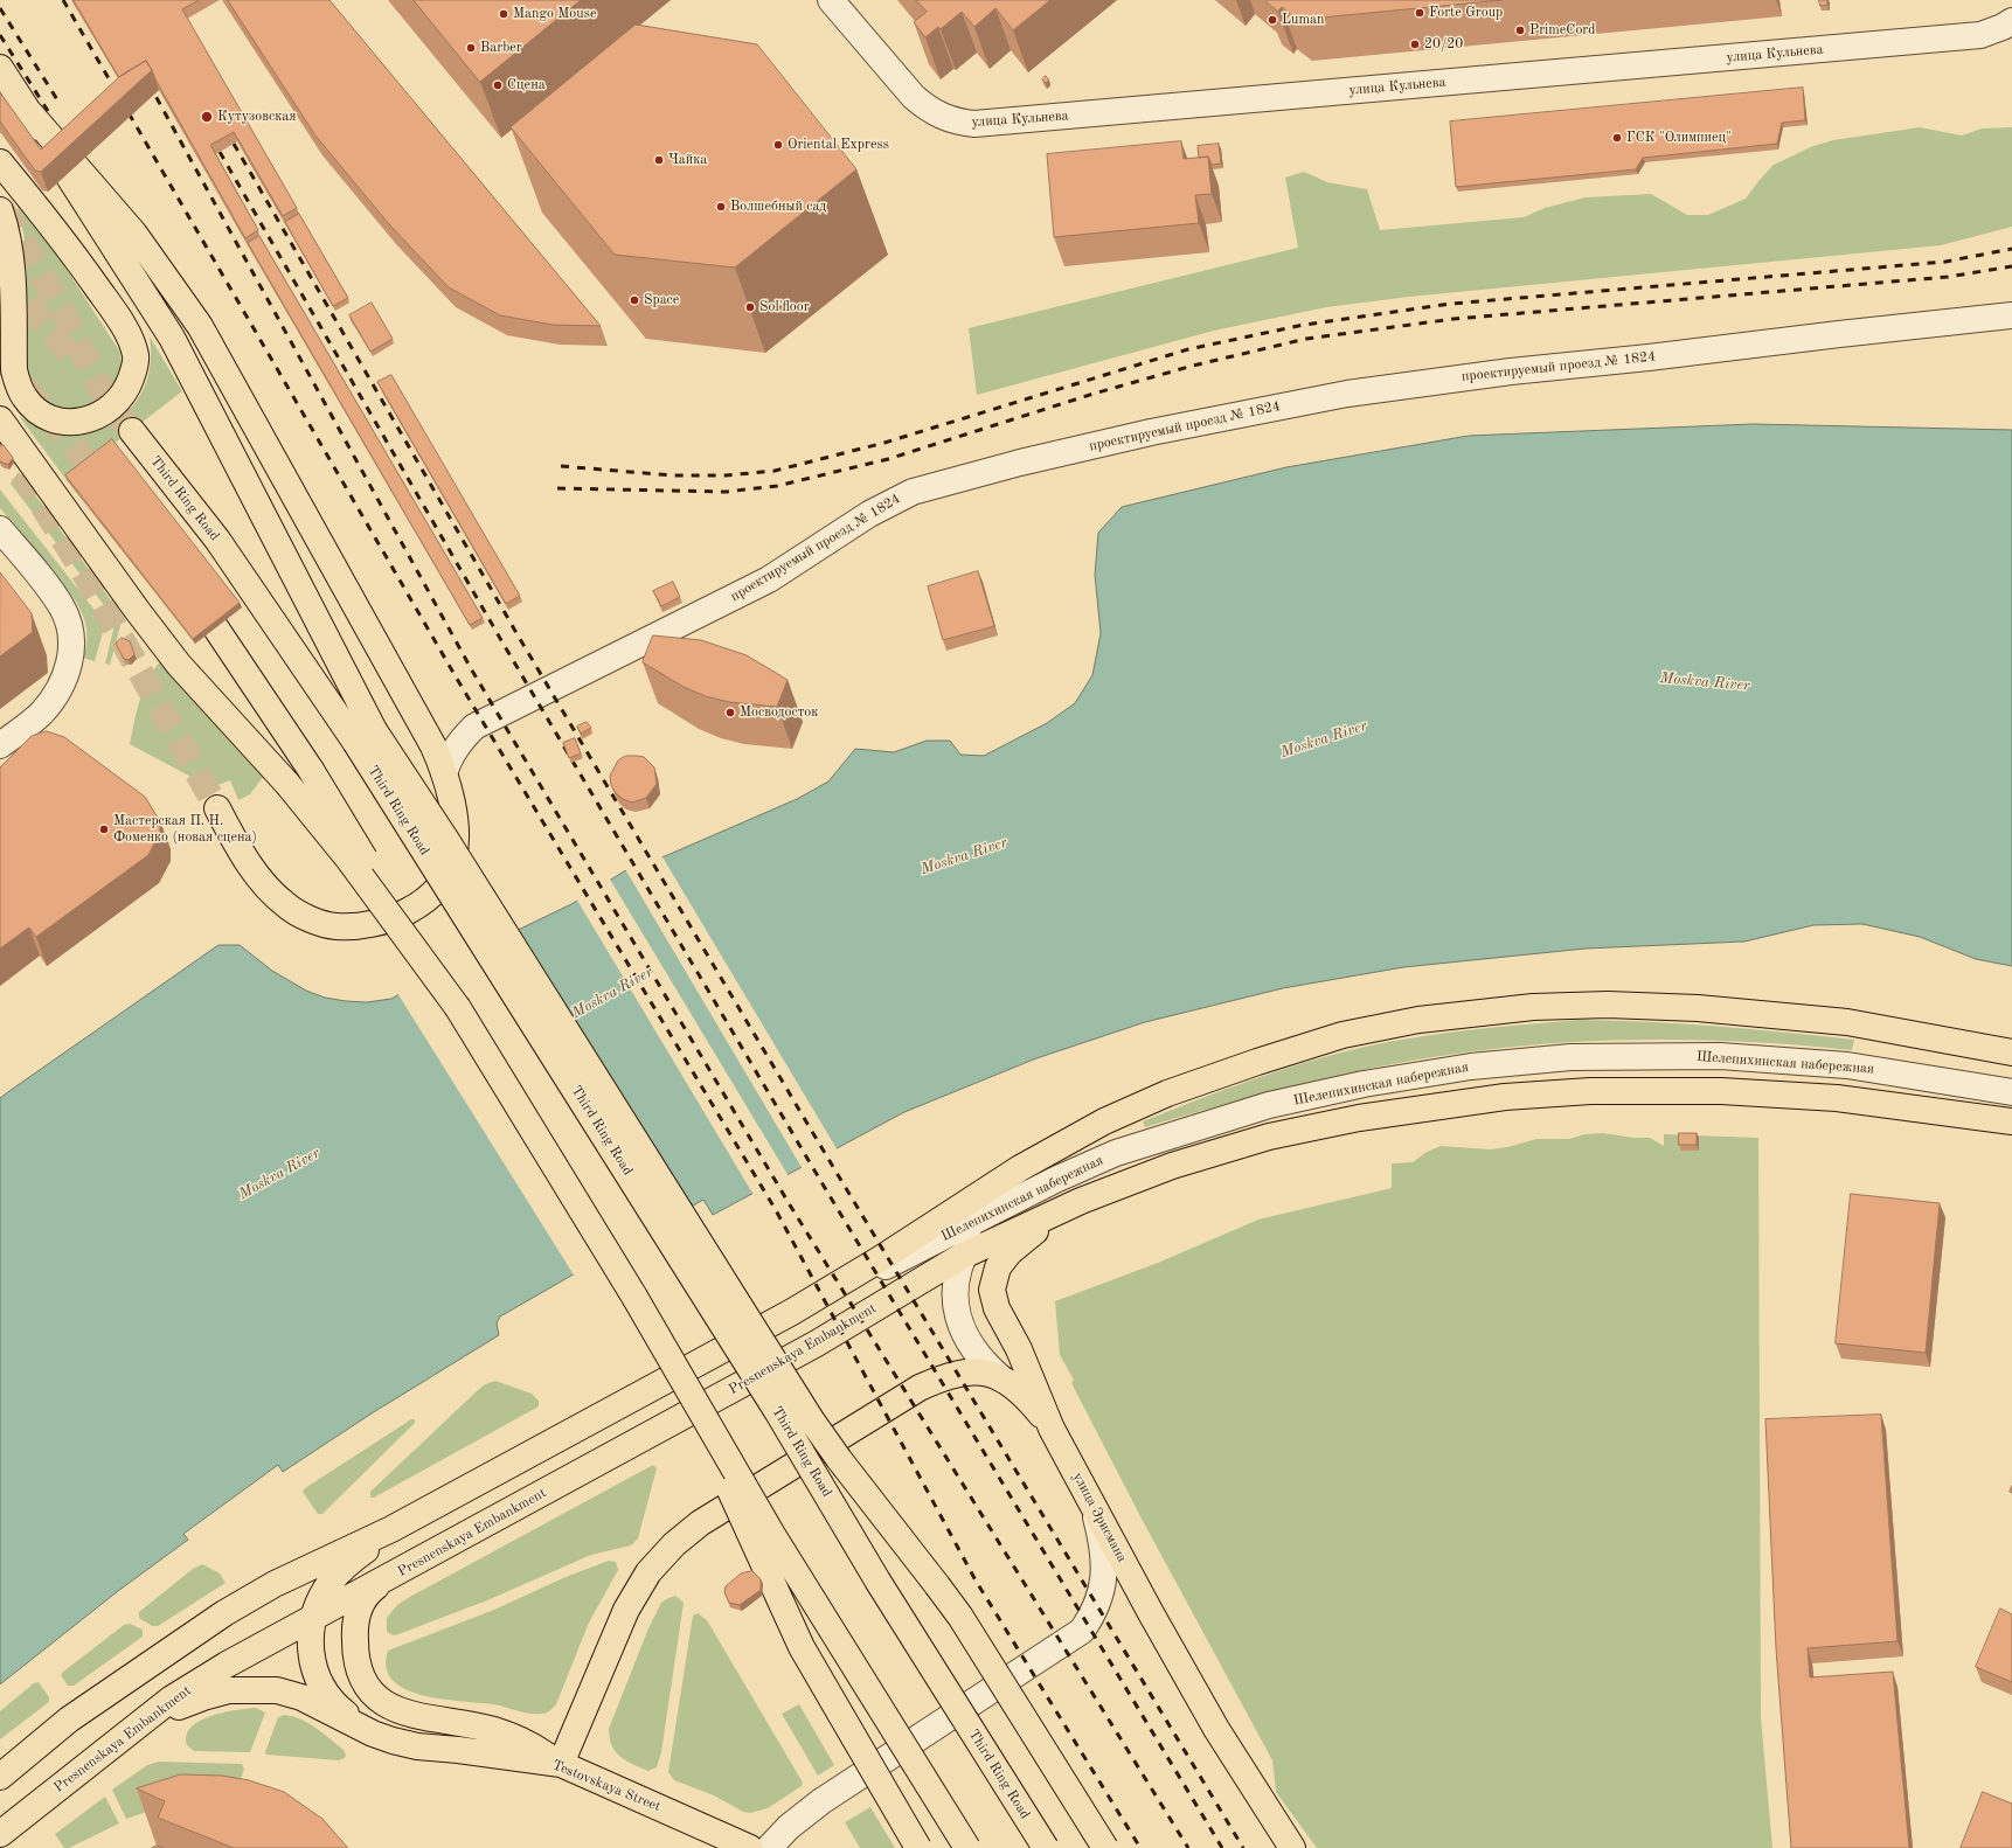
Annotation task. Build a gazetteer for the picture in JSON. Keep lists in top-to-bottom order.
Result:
{
  "streets": {
    "main road": [
      "Third Ring Road",
      "Шелепихинская набережная",
      "Presnenskaya Embankment",
      "улица Эрисмана",
      "Testovskaya Street"
    ],
    "street": ["улица Кульнева", "проектируемый проезд № 1824"]
  },
  "crossings": [
    ["Шелепихинская набережная", "Presnenskaya Embankment"],
    ["Шелепихинская набережная", "улица Эрисмана"]
  ],
  "water": ["Moskva River"],
  "places": [
    "Forte Group",
    "Mango Mouse",
    "Luman",
    "PrimeCord",
    "20/20",
    "Barber",
    "Сцена",
    "Кутузовская",
    "ГСК \"Олимпиец\"",
    "Oriental Express",
    "Чайка",
    "Волшебный сад",
    "Space",
    "Sol'floor",
    "Мосводосток",
    "Мастерская П. Н. Фоменко (новая сцена)"
  ]
}
